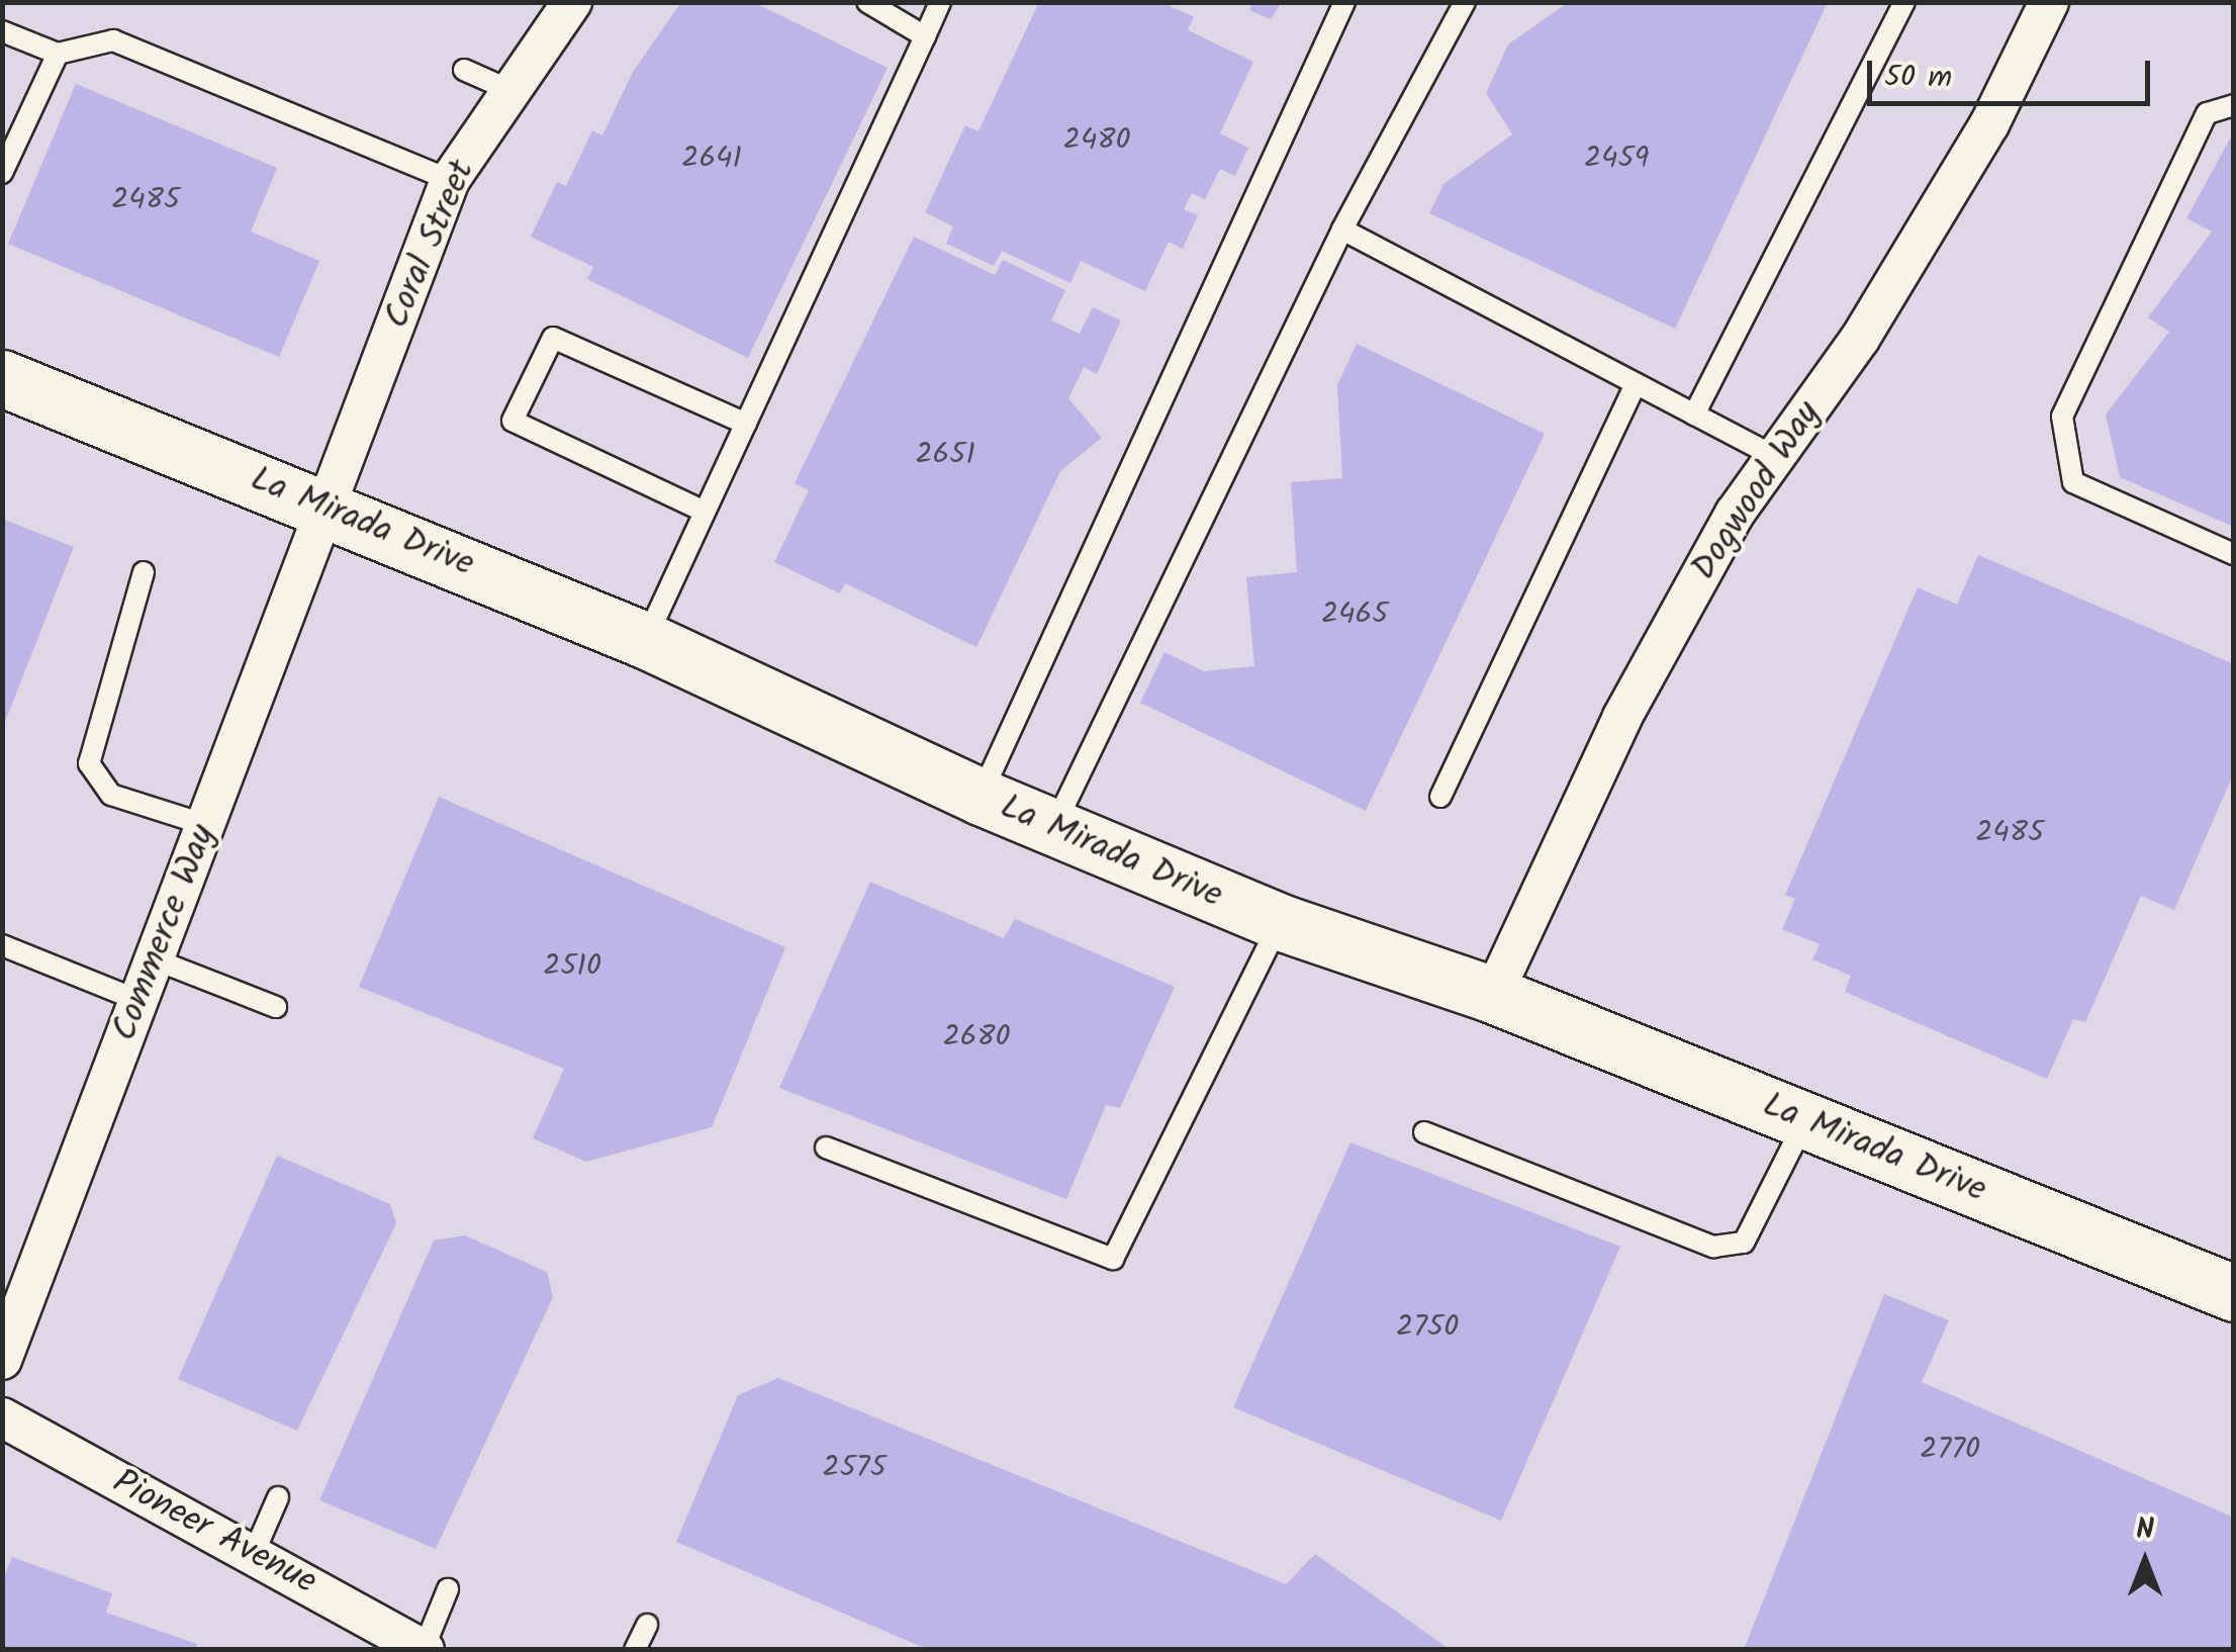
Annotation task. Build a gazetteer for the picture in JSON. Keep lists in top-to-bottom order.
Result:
{
  "streets": {
    "main road": ["La Mirada Drive"],
    "street": [
      "Coral Street",
      "Dogwood Way",
      "Commerce Way",
      "Pioneer Avenue"
    ]
  },
  "crossings": [
    ["Coral Street", "La Mirada Drive"],
    ["Coral Street", "Commerce Way"],
    ["Dogwood Way", "La Mirada Drive"],
    ["La Mirada Drive", "Commerce Way"]
  ],
  "house_numbers": [
    "2480",
    "2641",
    "2459",
    "2485",
    "2651",
    "2465",
    "2485",
    "2510",
    "2680",
    "2750",
    "2770",
    "2575"
  ],
  "scale_bar": "50 m",
  "north": "top"
}
